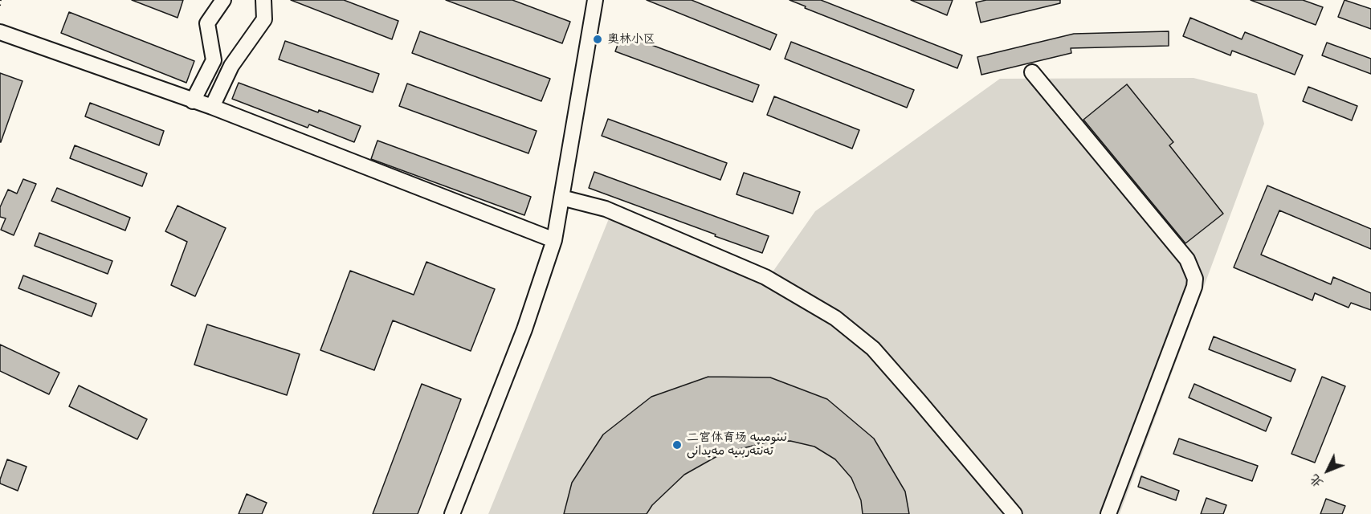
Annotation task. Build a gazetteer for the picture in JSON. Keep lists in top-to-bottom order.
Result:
{
  "places": ["奥林小区", "二宫体育场 نىنومىيە تەنتەربىيە مەيدانى"],
  "north": "bottom left"
}
